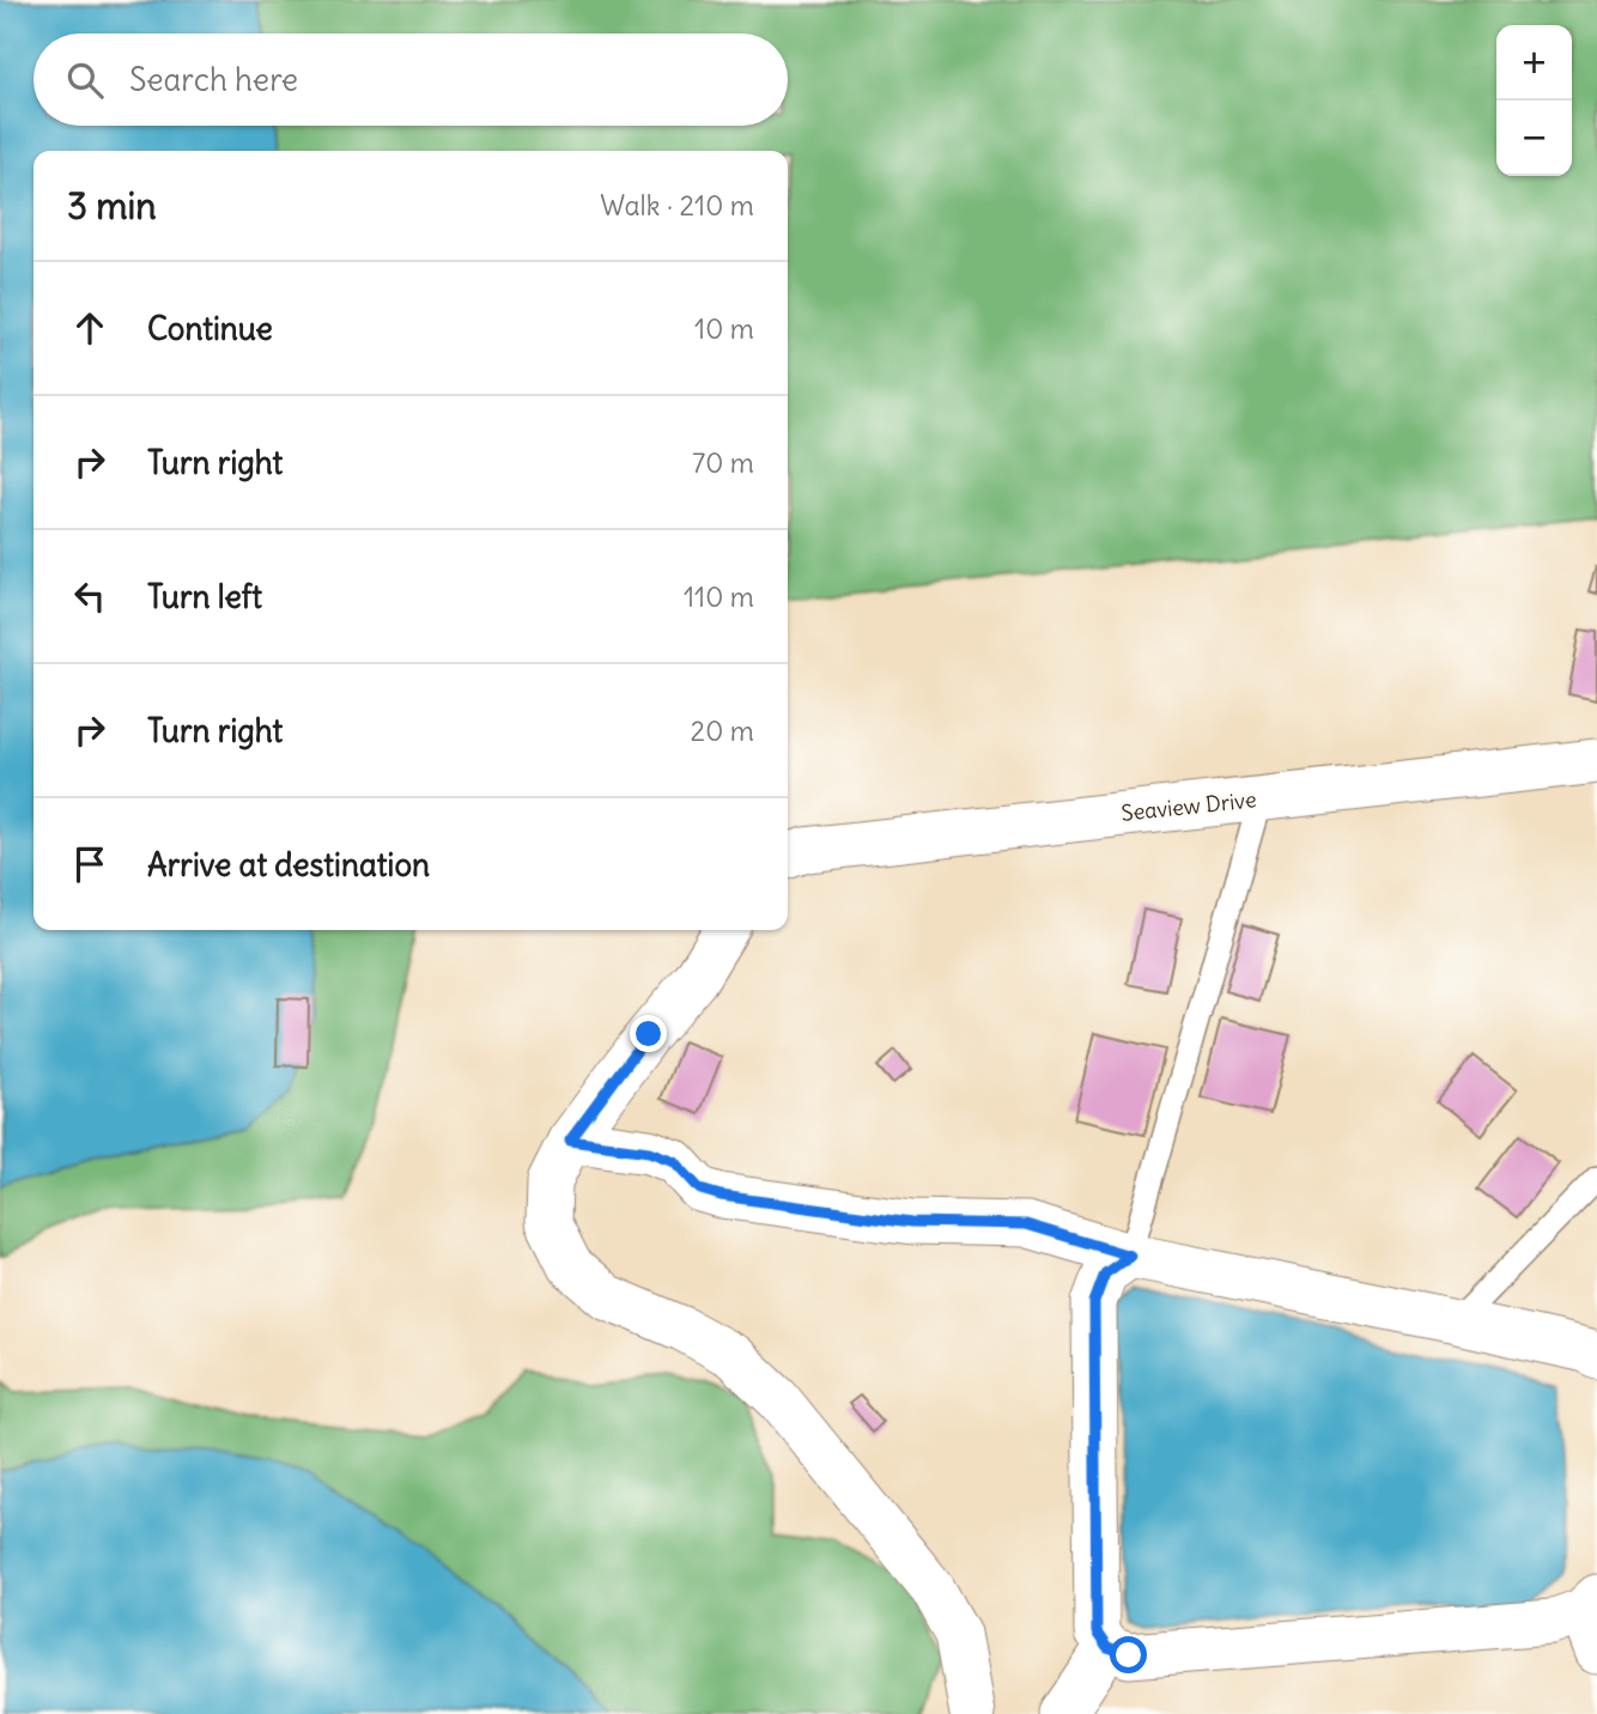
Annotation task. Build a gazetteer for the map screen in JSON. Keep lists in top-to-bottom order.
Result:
{
  "streets": {
    "street": ["Seaview Drive"]
  },
  "page": {
    "map_buttons": ["+", "−"],
    "search": "Search here",
    "heading": ["3 min", "Walk · 210 m"],
    "list": [
      ["Continue", "10 m"],
      ["Turn right", "70 m"],
      ["Turn left", "110 m"],
      ["Turn right", "20 m"],
      "Arrive at destination"
    ]
  }
}
